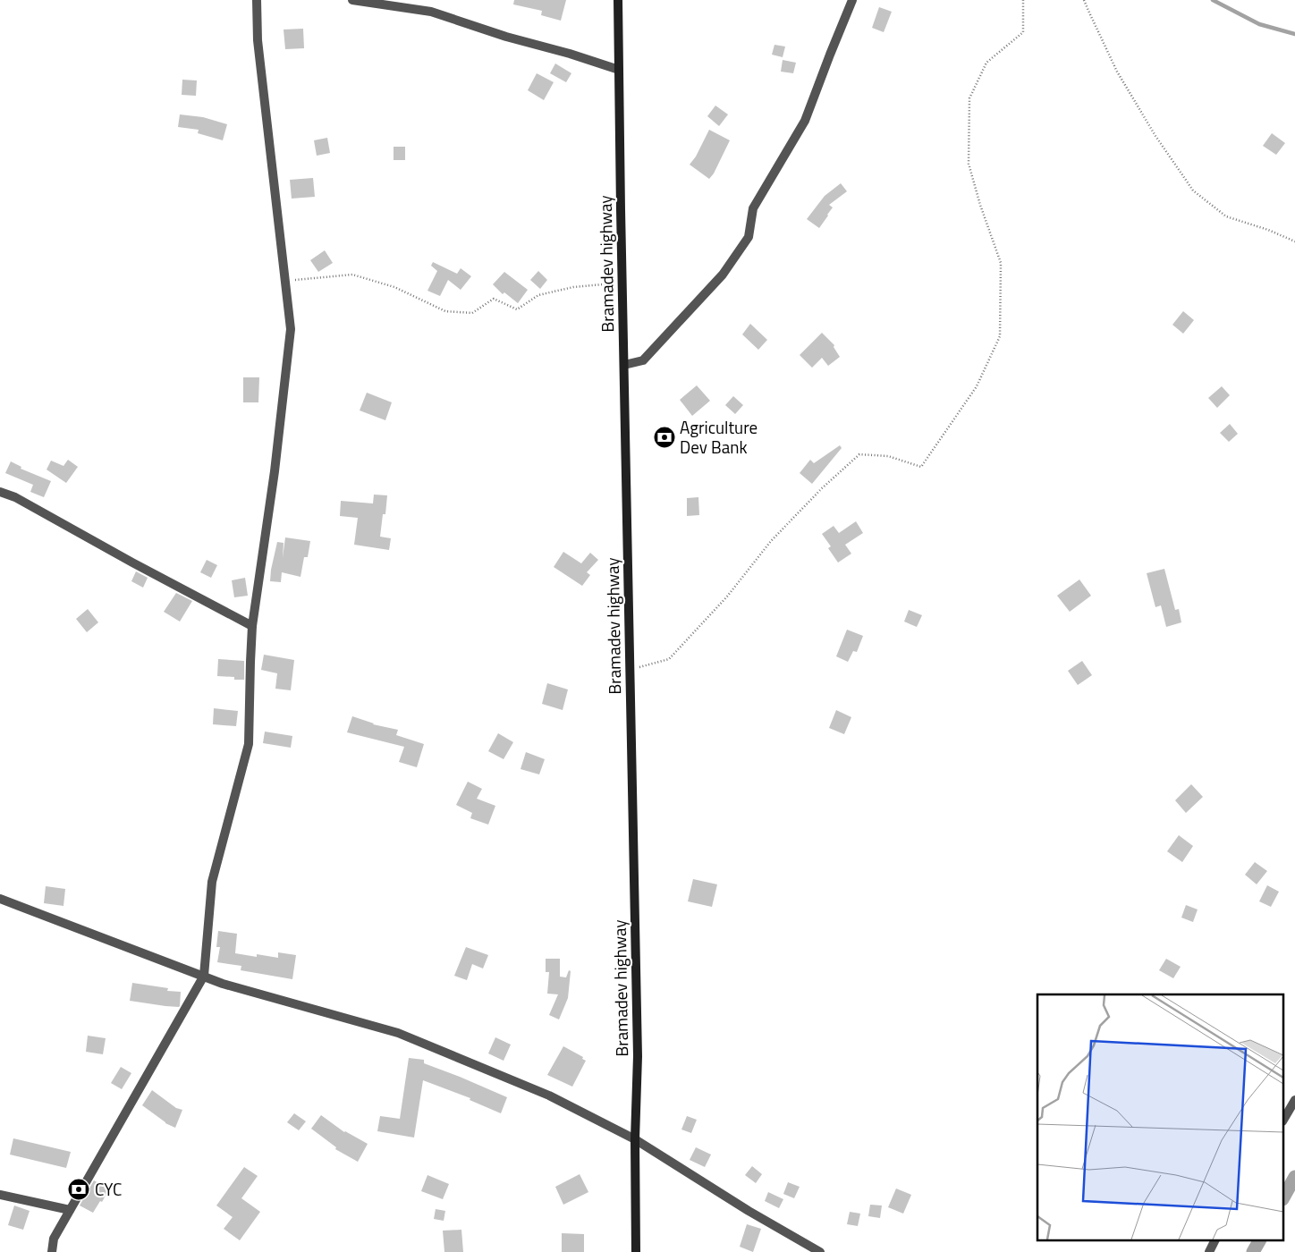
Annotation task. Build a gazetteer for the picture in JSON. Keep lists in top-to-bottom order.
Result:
{
  "streets": {
    "street": ["Bramadev highway"]
  },
  "places": {
    "bank": ["Agriculture Dev Bank", "CYC"]
  }
}
